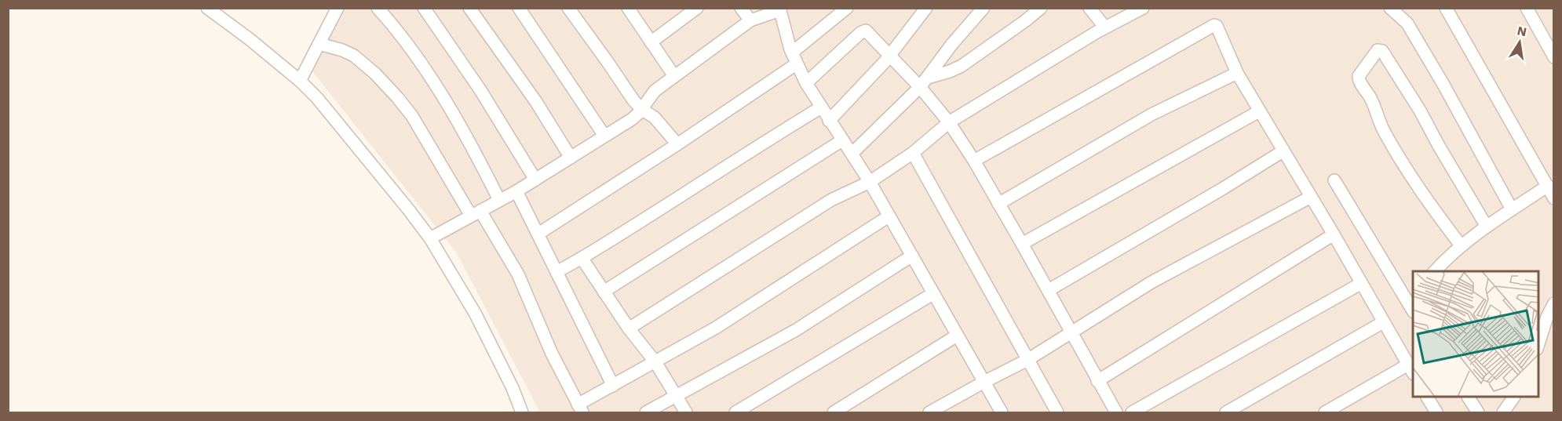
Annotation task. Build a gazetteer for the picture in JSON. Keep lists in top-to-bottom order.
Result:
{
  "north": "top"
}
